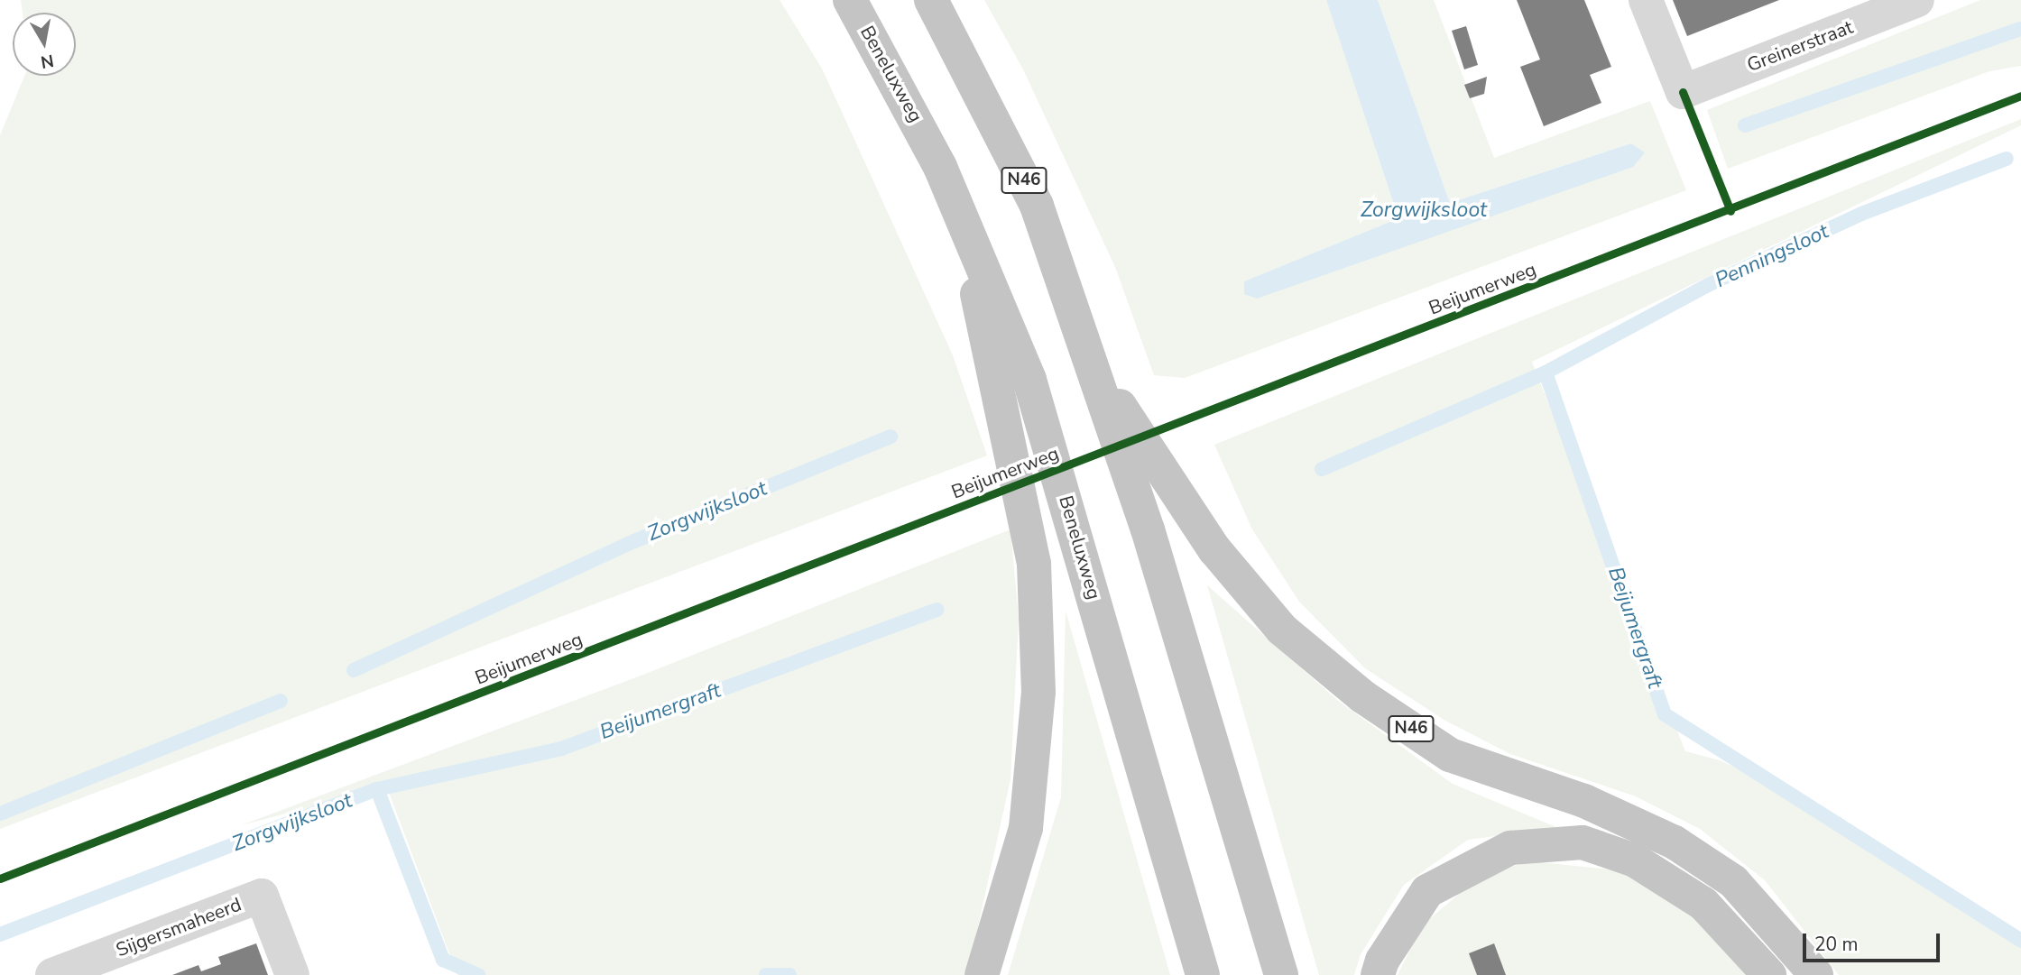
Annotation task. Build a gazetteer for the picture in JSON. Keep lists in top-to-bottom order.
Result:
{
  "streets": {
    "highway": ["Beneluxweg", "N46"],
    "street": ["Greinerstraat", "Sijgersmaheerd"],
    "cycle path": ["Beijumerweg"]
  },
  "water": ["Zorgwijksloot", "Penningsloot", "Beijumergraft"],
  "scale_bar": "20 m",
  "north": "bottom"
}
